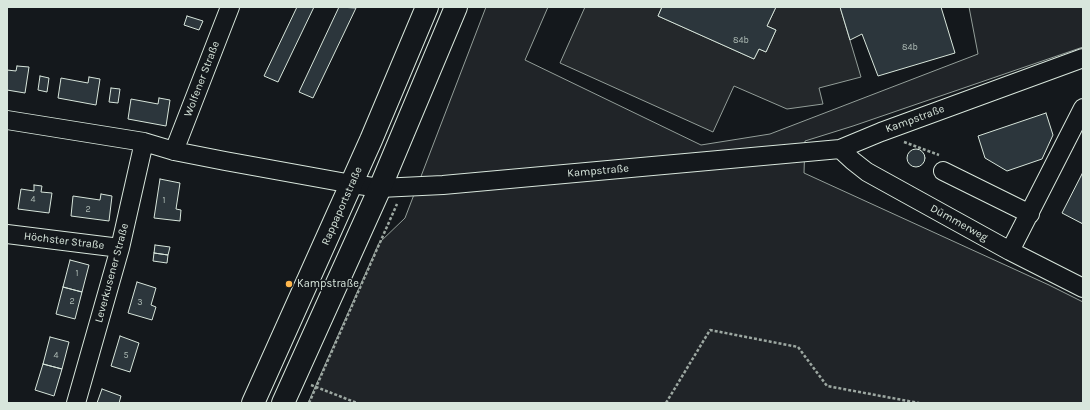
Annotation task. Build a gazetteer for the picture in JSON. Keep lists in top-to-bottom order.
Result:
{
  "streets": {
    "main road": ["Rappaportstraße"],
    "street": [
      "Wolfener Straße",
      "Kampstraße",
      "Dümmerweg",
      "Höchster Straße",
      "Leverkusener Straße"
    ]
  },
  "crossings": [
    ["Wolfener Straße", "Kampstraße"],
    ["Kampstraße", "Rappaportstraße"],
    ["Kampstraße", "Dümmerweg"],
    ["Kampstraße", "Leverkusener Straße"],
    ["Höchster Straße", "Leverkusener Straße"]
  ],
  "places": ["Kampstraße"],
  "house_numbers": [
    "84b",
    "84b",
    "4",
    "1",
    "2",
    "1",
    "2",
    "3",
    "4",
    "5"
  ]
}
